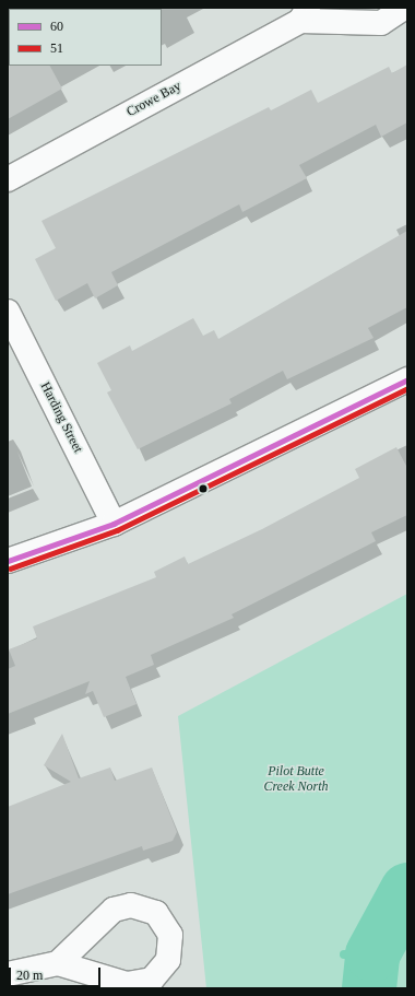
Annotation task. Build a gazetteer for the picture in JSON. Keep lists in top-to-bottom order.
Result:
{
  "streets": {
    "street": ["Crowe Bay", "Harding Street"]
  },
  "parks": ["Pilot Butte Creek North"],
  "lines": ["transit line 60", "transit line 51"],
  "legend": ["60", "51"],
  "scale_bar": "20 m"
}
